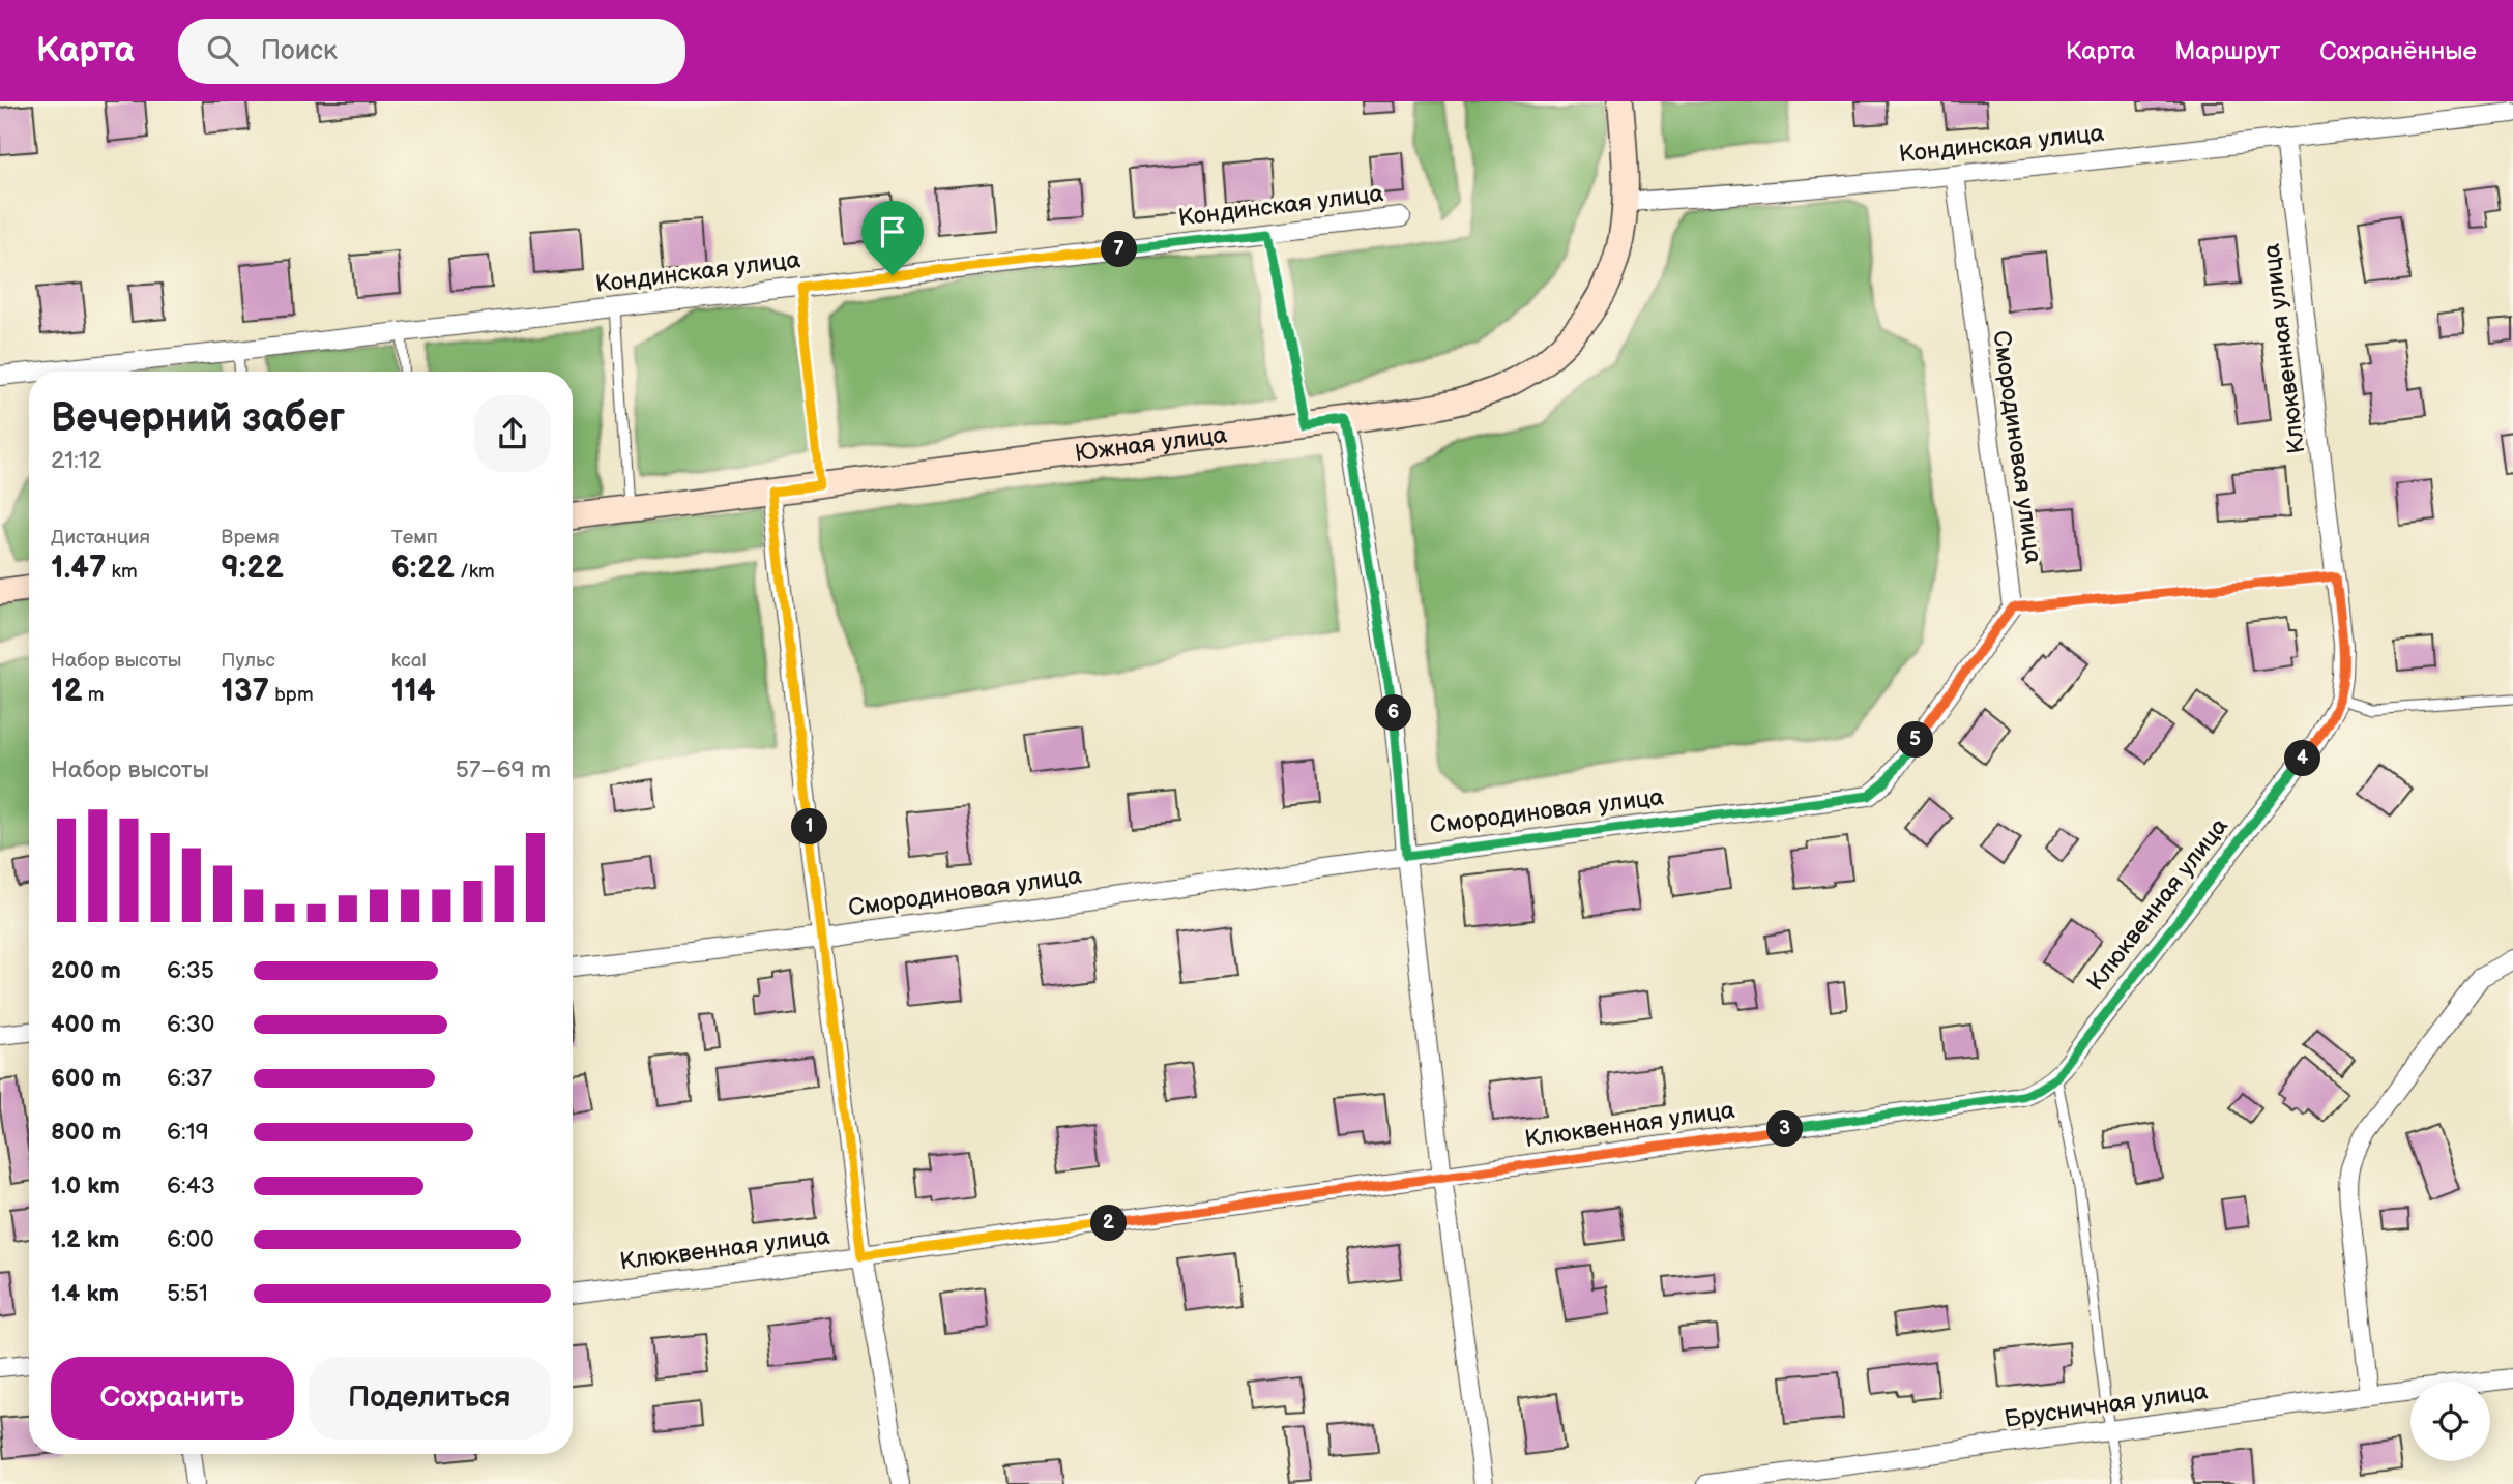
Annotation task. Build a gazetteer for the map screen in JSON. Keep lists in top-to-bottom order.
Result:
{
  "streets": {
    "street": [
      "Кондинская улица",
      "Клюквенная улица",
      "Южная улица",
      "Смородиновая улица",
      "Брусничная улица"
    ]
  },
  "crossings": [
    ["Кондинская улица", "Клюквенная улица"],
    ["Кондинская улица", "Южная улица"],
    ["Кондинская улица", "Смородиновая улица"]
  ],
  "page": {
    "header": "Карта",
    "search": "Поиск",
    "nav": ["Карта", "Маршрут", "Сохранённые"],
    "pins": [
      "7",
      "6",
      "5",
      "4",
      "1",
      "3",
      "2"
    ],
    "heading": ["Вечерний забег", "21:12"],
    "stats": [
      ["Дистанция", "1.47 km"],
      ["Время", "9:22"],
      ["Темп", "6:22 /km"],
      ["Набор высоты", "12 m"],
      ["Пульс", "137 bpm"],
      ["kcal", "114"]
    ],
    "chart": ["Набор высоты", "57–69 m"],
    "list": [
      {
        "name": "200 m",
        "note": "6:35"
      },
      {
        "name": "400 m",
        "note": "6:30"
      },
      {
        "name": "600 m",
        "note": "6:37"
      },
      {
        "name": "800 m",
        "note": "6:19"
      },
      {
        "name": "1.0 km",
        "note": "6:43"
      },
      {
        "name": "1.2 km",
        "note": "6:00"
      },
      {
        "name": "1.4 km",
        "note": "5:51"
      }
    ],
    "buttons": ["Сохранить", "Поделиться"]
  }
}
